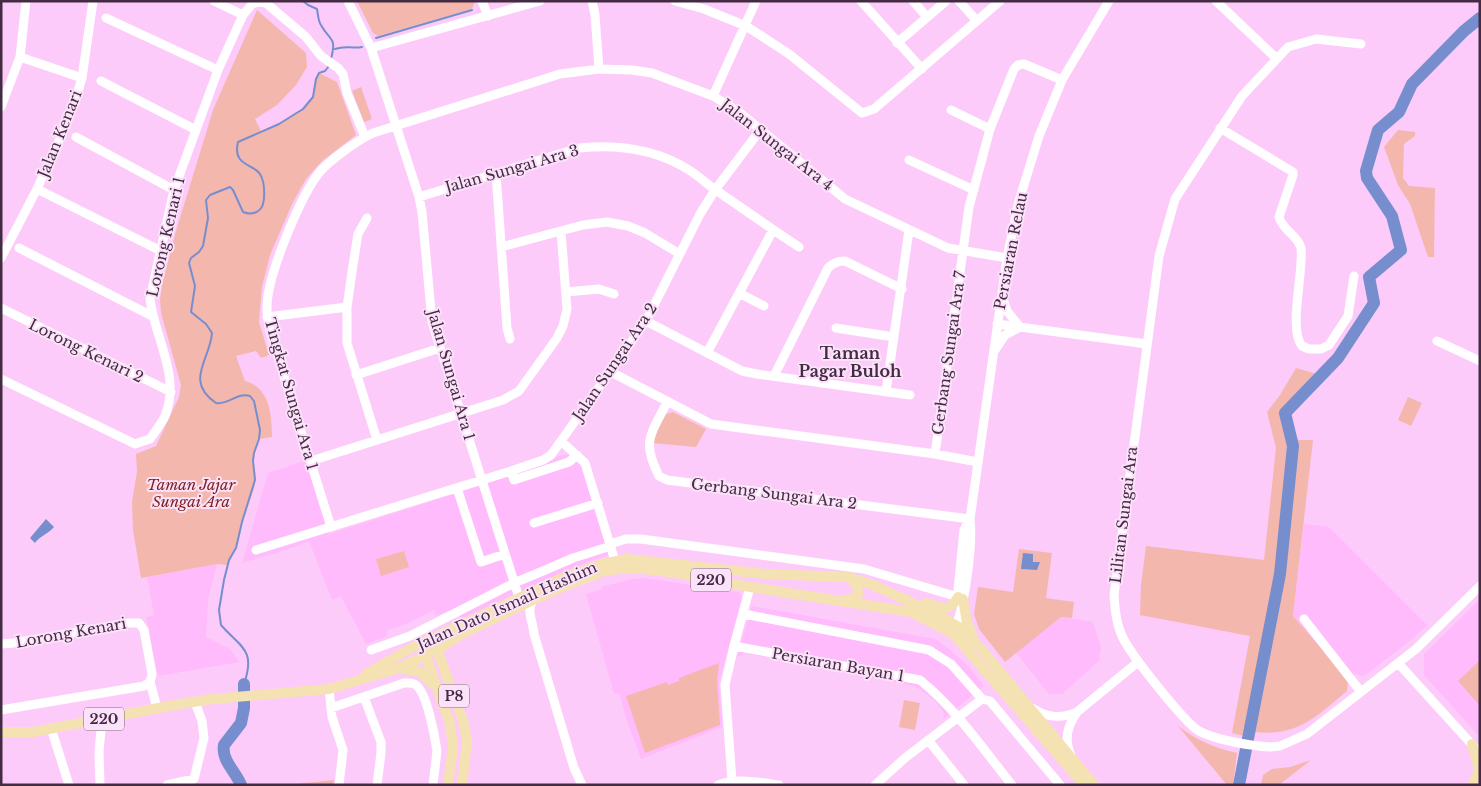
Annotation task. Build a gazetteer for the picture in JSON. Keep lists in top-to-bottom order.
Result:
{
  "streets": {
    "main road": ["220", "Jalan Dato Ismail Hashim", "P8"],
    "street": [
      "Jalan Kenari",
      "Jalan Sungai Ara 4",
      "Jalan Sungai Ara 3",
      "Lorong Kenari 1",
      "Persiaran Relau",
      "Lorong Kenari 2",
      "Gerbang Sungai Ara 7",
      "Jalan Sungai Ara 2",
      "Jalan Sungai Ara 1",
      "Tingkat Sungai Ara 1",
      "Gerbang Sungai Ara 2",
      "Lilitan Sungai Ara",
      "Lorong Kenari",
      "Persiaran Bayan 1"
    ]
  },
  "crossings": [
    ["Jalan Sungai Ara 4", "Persiaran Relau"],
    ["Jalan Sungai Ara 4", "Gerbang Sungai Ara 7"],
    ["Jalan Sungai Ara 4", "Jalan Sungai Ara 2"],
    ["Jalan Sungai Ara 4", "Jalan Sungai Ara 1"],
    ["Jalan Sungai Ara 4", "Tingkat Sungai Ara 1"],
    ["Jalan Sungai Ara 3", "Jalan Sungai Ara 2"],
    ["Jalan Sungai Ara 3", "Jalan Sungai Ara 1"],
    ["Lorong Kenari 1", "Lorong Kenari 2"],
    ["Persiaran Relau", "Gerbang Sungai Ara 7"],
    ["Persiaran Relau", "Gerbang Sungai Ara 2"],
    ["Persiaran Relau", "Jalan Dato Ismail Hashim"],
    ["Jalan Sungai Ara 2", "Jalan Sungai Ara 1"],
    ["Jalan Sungai Ara 1", "Tingkat Sungai Ara 1"],
    ["Jalan Sungai Ara 1", "Jalan Dato Ismail Hashim"],
    ["Jalan Dato Ismail Hashim", "Lorong Kenari"],
    ["Jalan Dato Ismail Hashim", "P8"]
  ],
  "districts": ["Taman Pagar Buloh"],
  "parks": ["Taman Jajar Sungai Ara"]
}
